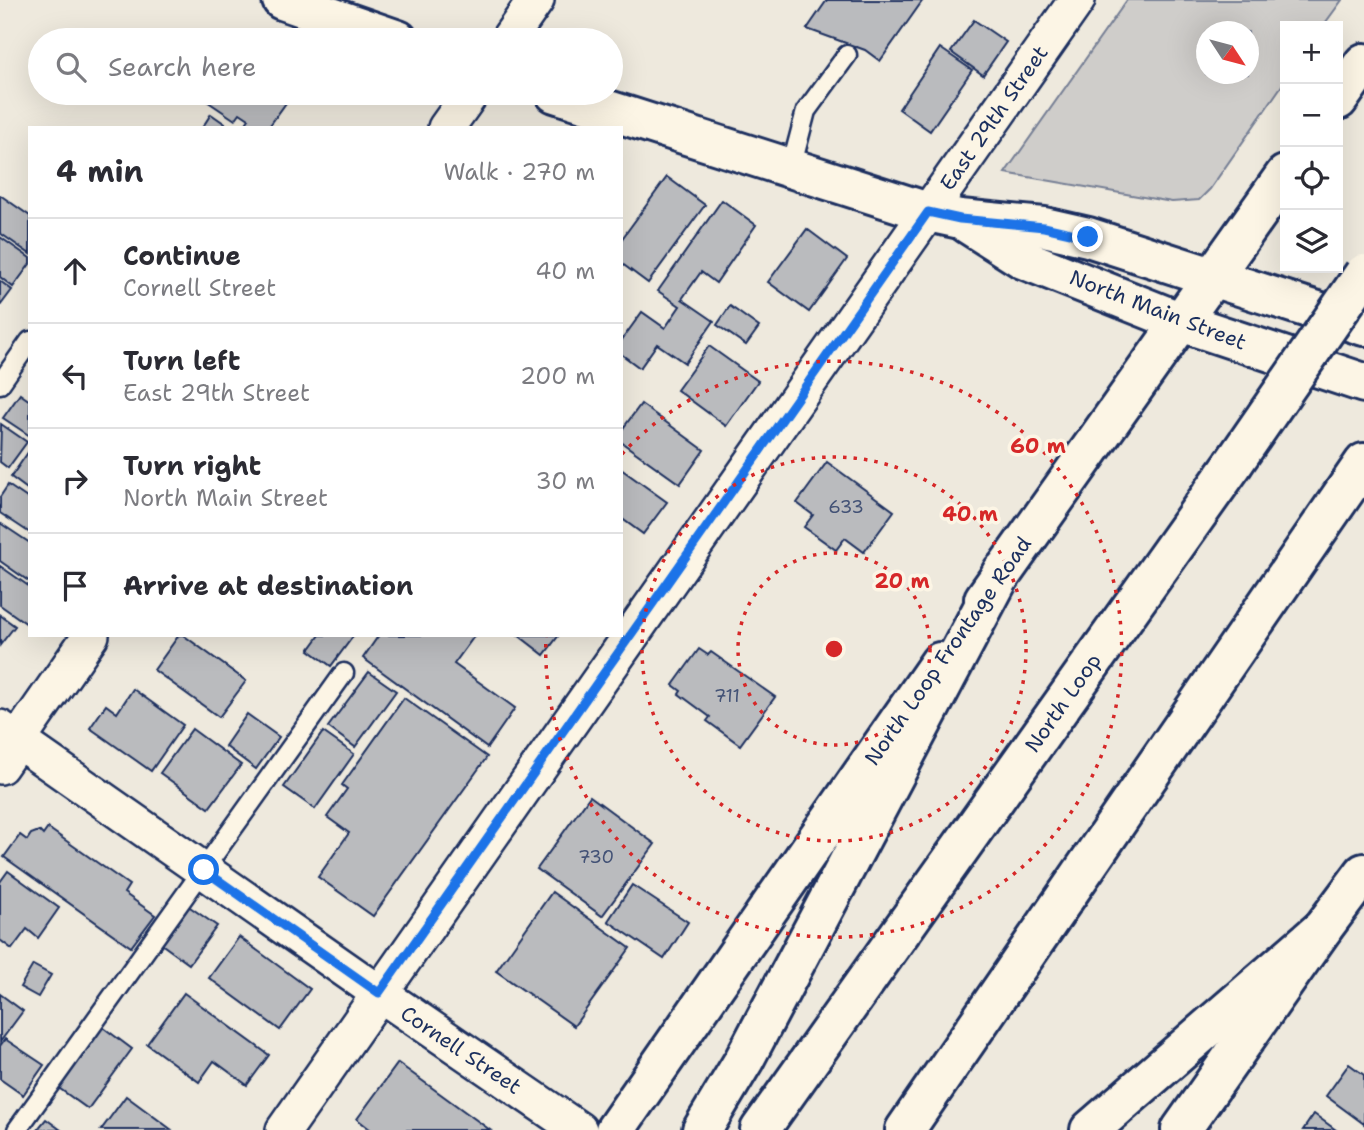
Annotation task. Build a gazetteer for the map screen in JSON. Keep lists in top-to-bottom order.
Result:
{
  "streets": {
    "main road": ["North Main Street", "North Loop Frontage Road", "North Loop"],
    "street": ["East 29th Street", "Cornell Street"]
  },
  "crossings": [
    ["East 29th Street", "North Main Street"],
    ["East 29th Street", "Cornell Street"],
    ["North Main Street", "North Loop Frontage Road"]
  ],
  "house_numbers": ["633", "711", "730"],
  "north": "bottom right",
  "page": {
    "map_buttons": ["+", "−"],
    "search": "Search here",
    "heading": ["4 min", "Walk · 270 m"],
    "list": [
      ["Continue", "Cornell Street", "40 m"],
      ["Turn left", "East 29th Street", "200 m"],
      ["Turn right", "North Main Street", "30 m"],
      "Arrive at destination"
    ]
  },
  "rings": ["60 m", "40 m", "20 m"]
}
